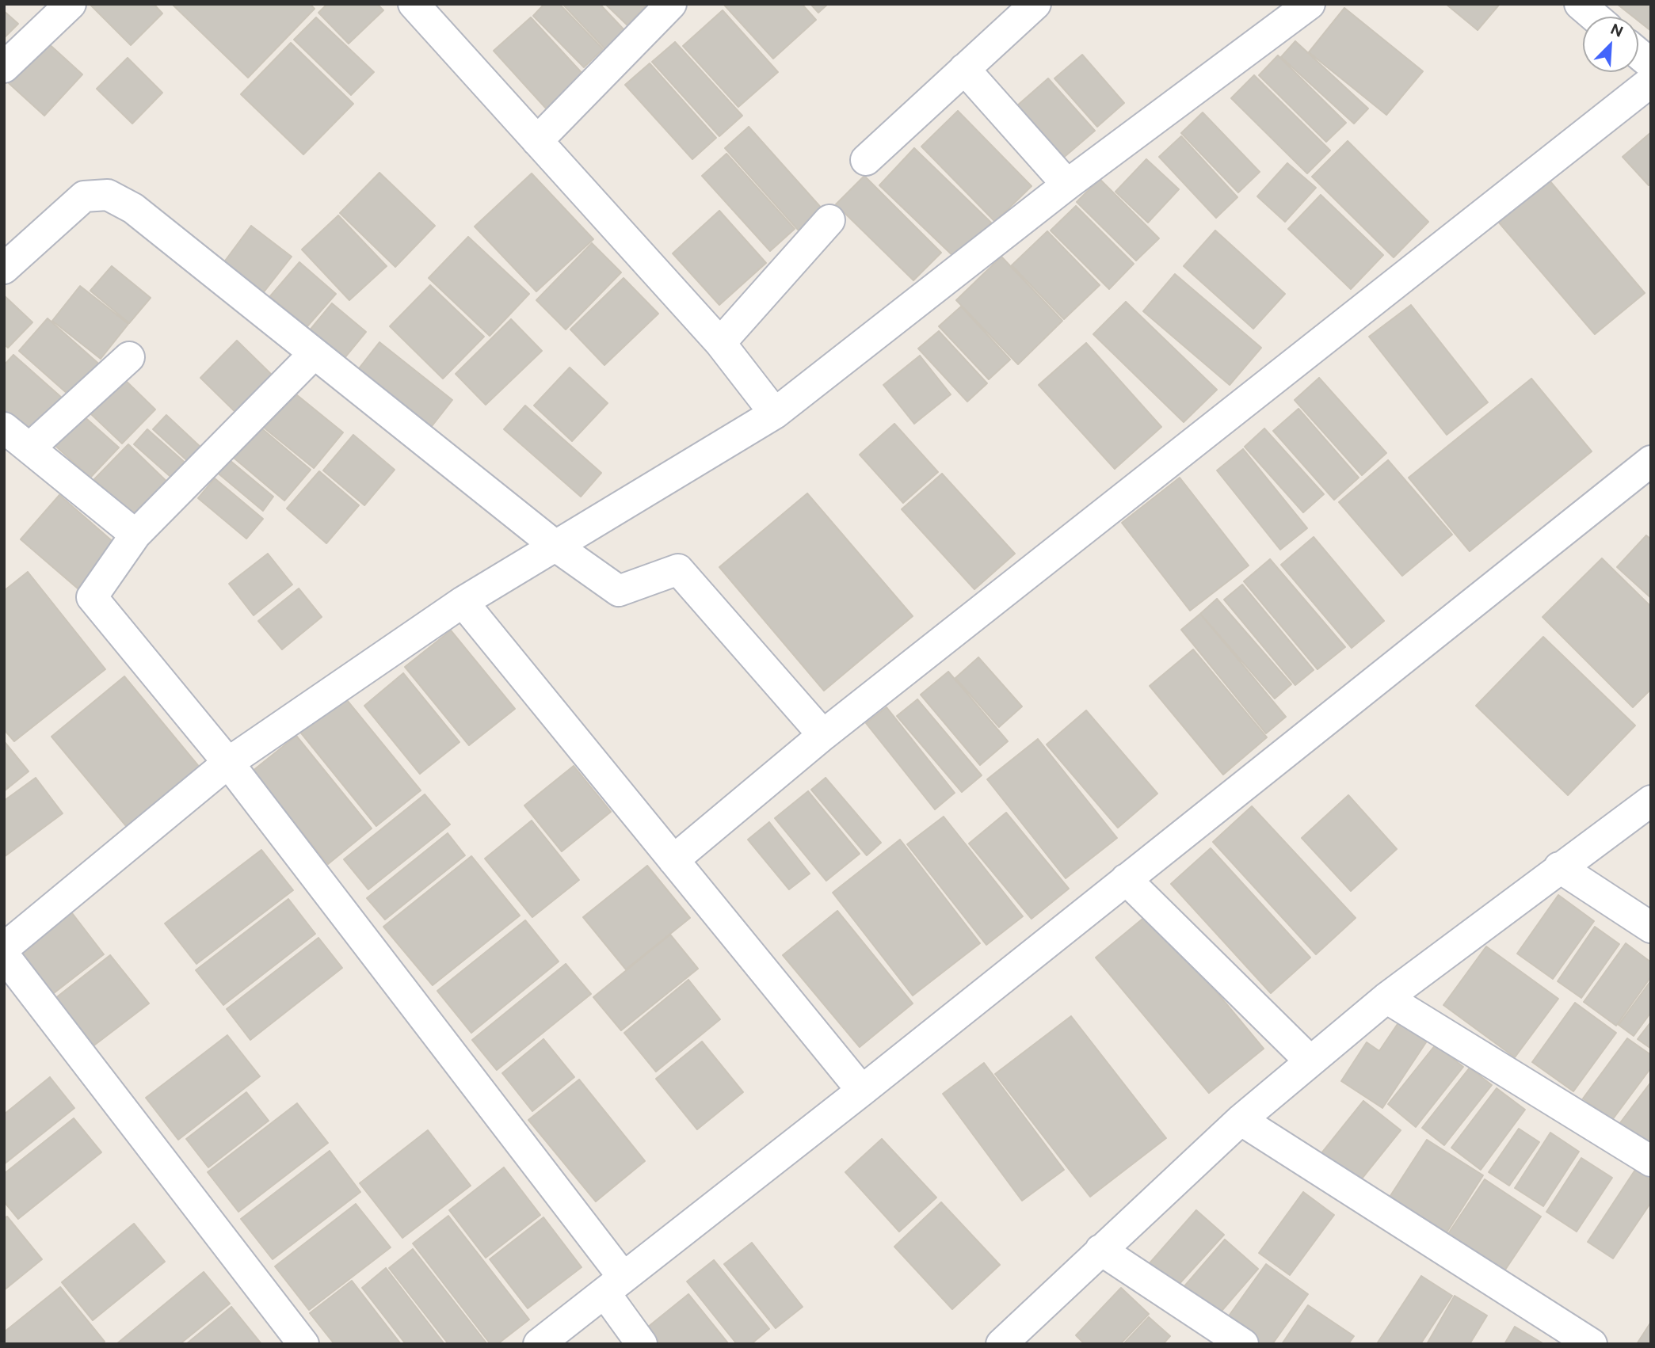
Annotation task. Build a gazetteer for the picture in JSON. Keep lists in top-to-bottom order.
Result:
{
  "north": "top right"
}
